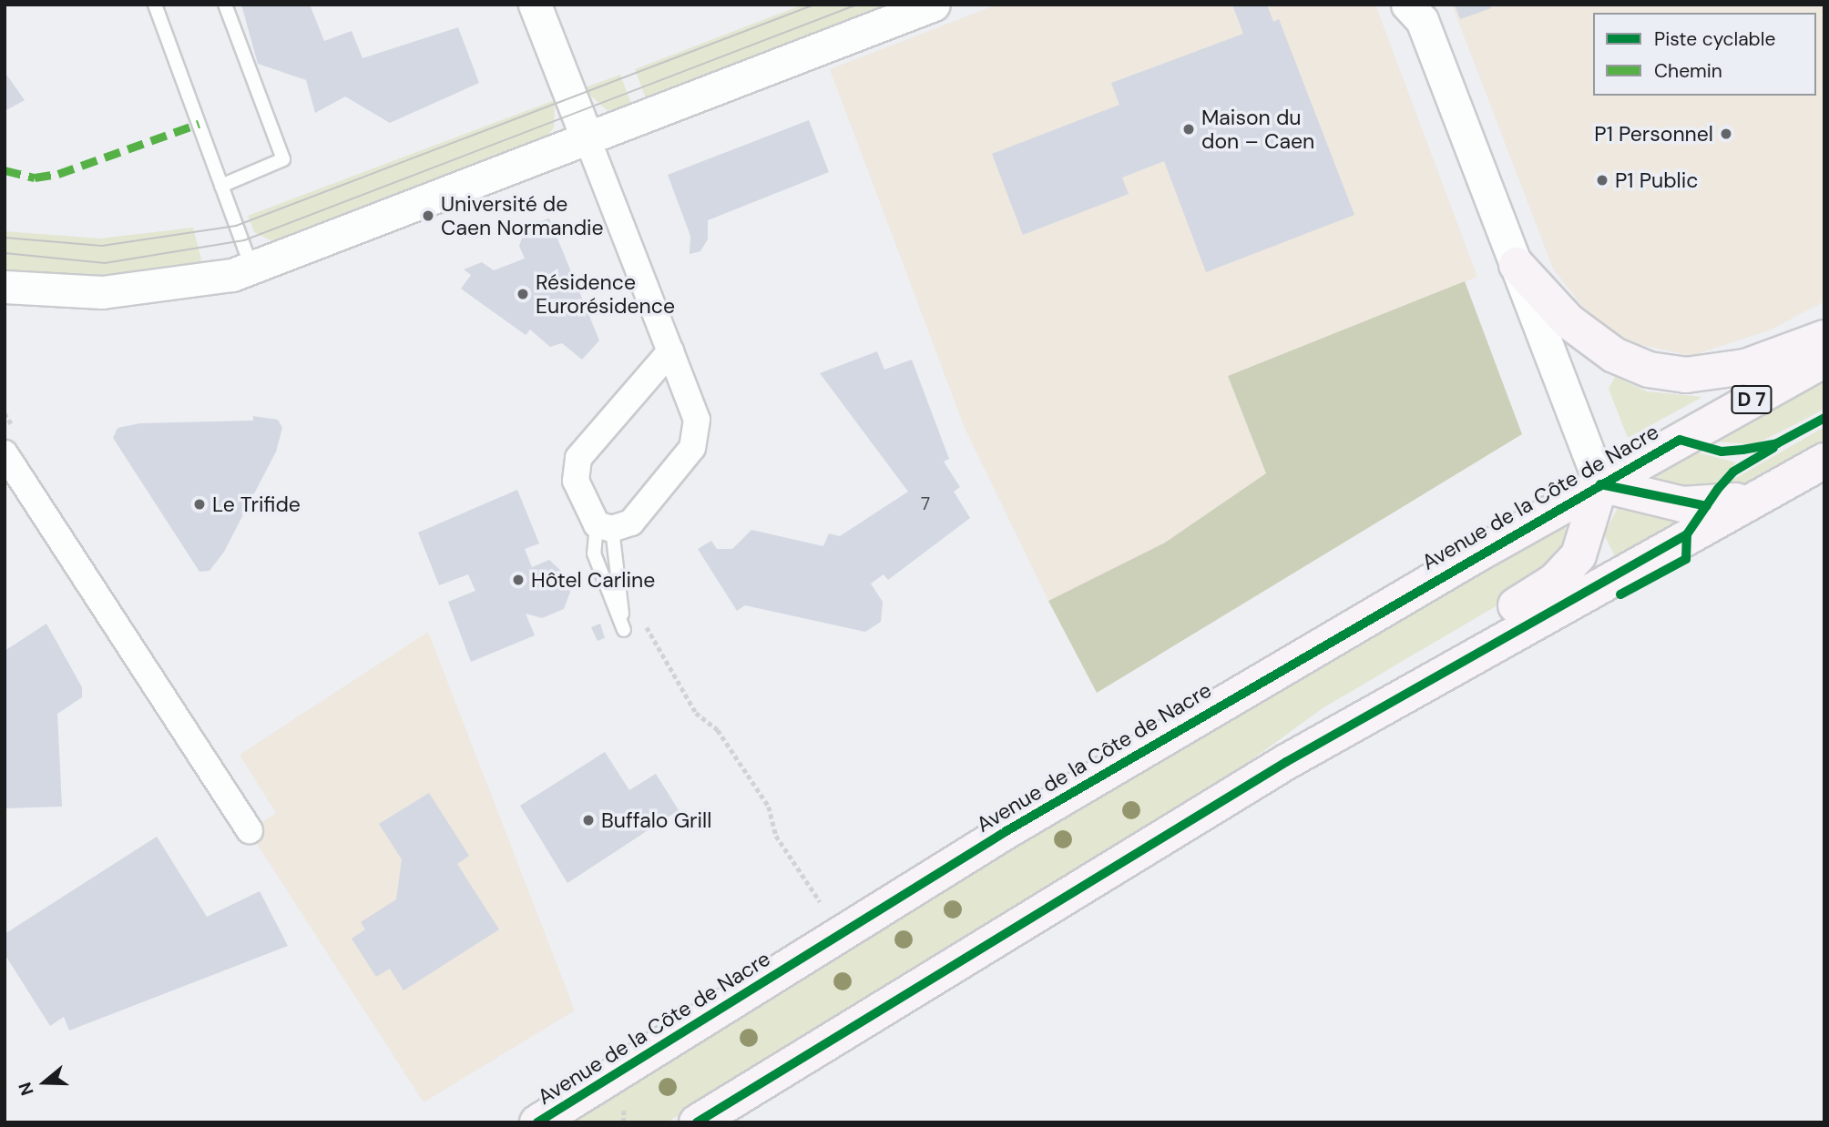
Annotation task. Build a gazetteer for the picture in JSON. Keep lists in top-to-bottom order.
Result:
{
  "streets": {
    "main road": ["D 7", "Avenue de la Côte de Nacre"]
  },
  "places": [
    "Maison du don – Caen",
    "P1 Personnel",
    "P1 Public",
    "Université de Caen Normandie",
    "Résidence Eurorésidence",
    "Le Trifide",
    "Hôtel Carline",
    "Buffalo Grill"
  ],
  "house_numbers": ["7"],
  "legend": ["Piste cyclable", "Chemin"],
  "north": "left"
}
